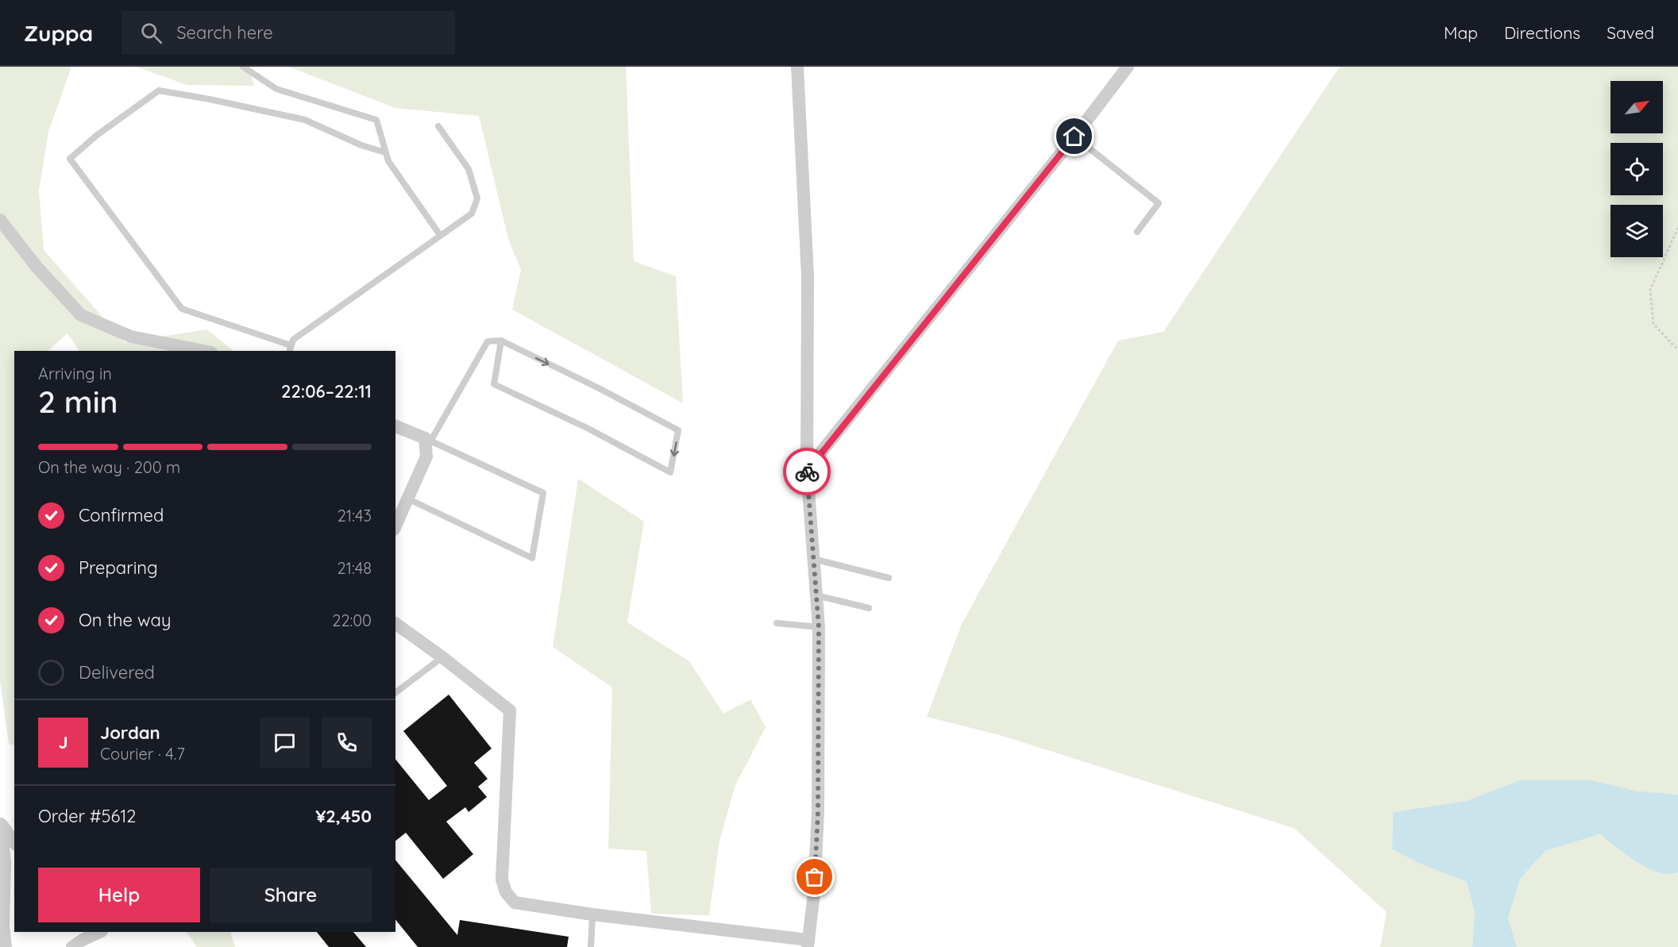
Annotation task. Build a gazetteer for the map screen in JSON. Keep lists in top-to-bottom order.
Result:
{
  "north": "top right",
  "page": {
    "header": "Zuppa",
    "search": "Search here",
    "nav": ["Map", "Directions", "Saved"],
    "heading": ["2 min", "Arriving in", "22:06–22:11"],
    "panel": [
      "Jordan",
      "Courier · 4.7",
      "Order #5612",
      "¥2,450"
    ],
    "bar": "On the way · 200 m",
    "list": [
      ["Confirmed", "21:43"],
      ["Preparing", "21:48"],
      ["On the way", "22:00"],
      "Delivered"
    ],
    "round": "J",
    "buttons": ["Help", "Share"]
  }
}
